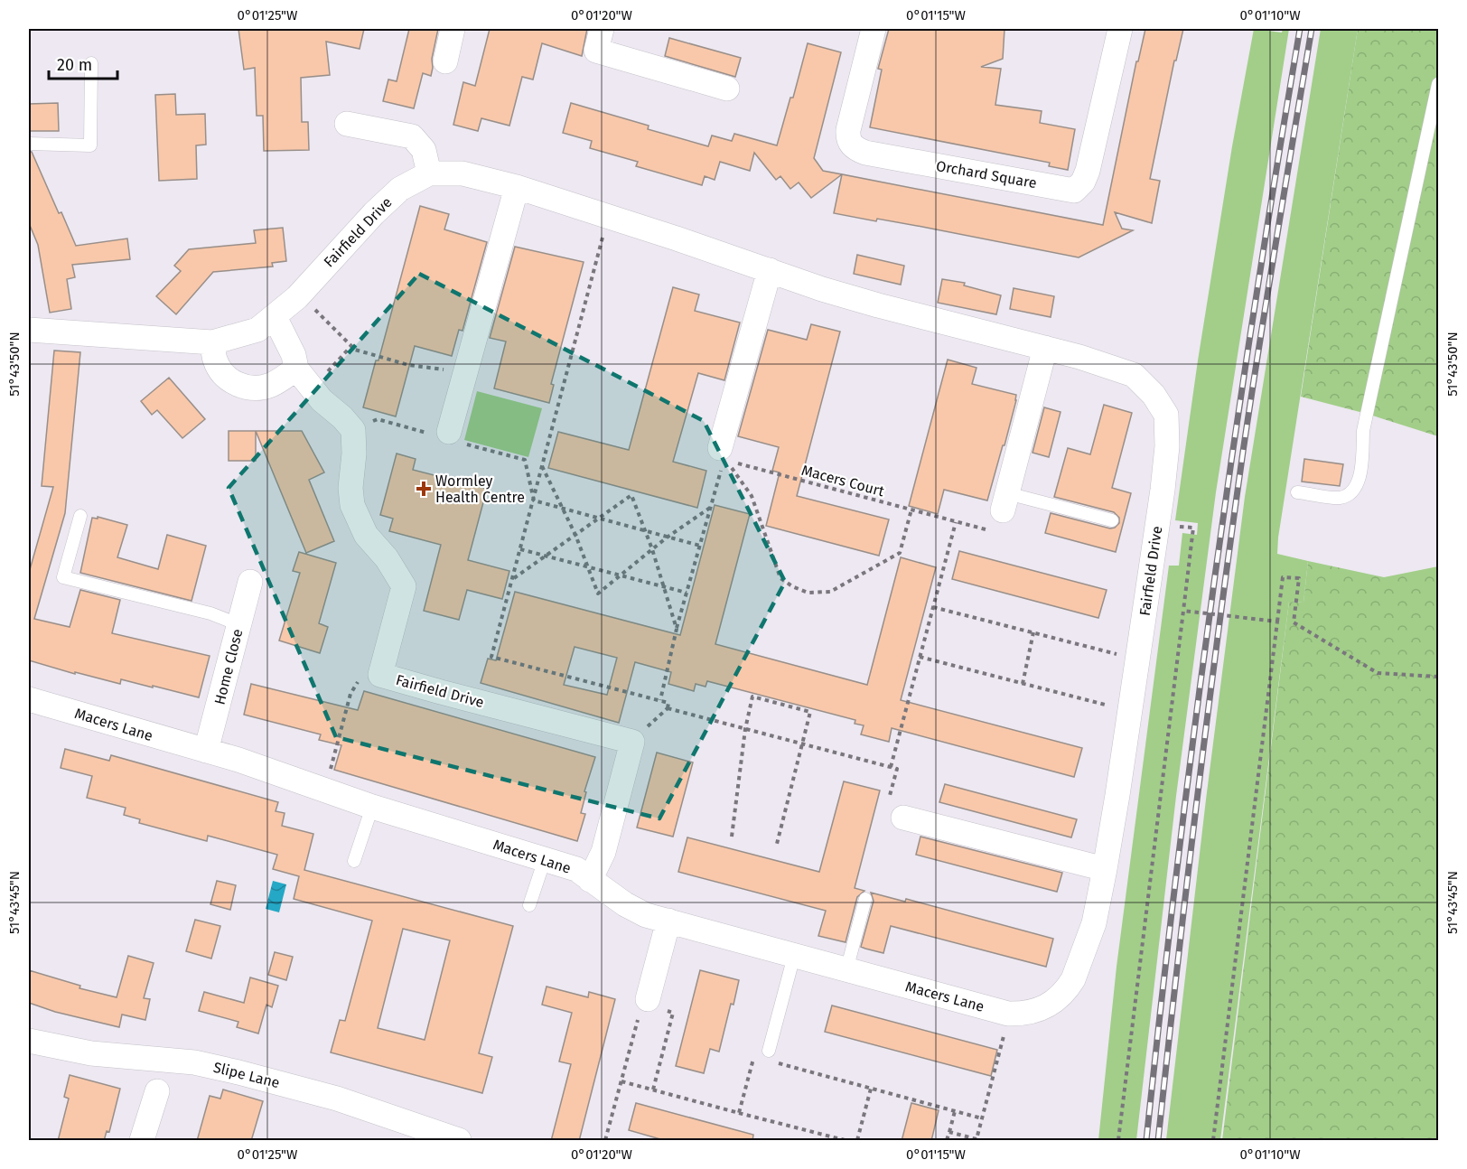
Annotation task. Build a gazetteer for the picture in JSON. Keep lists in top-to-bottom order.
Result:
{
  "streets": {
    "street": [
      "Orchard Square",
      "Fairfield Drive",
      "Home Close",
      "Macers Lane",
      "Slipe Lane"
    ],
    "path": ["Macers Court"]
  },
  "crossings": [
    ["Fairfield Drive", "Macers Lane"],
    ["Home Close", "Macers Lane"]
  ],
  "places": {
    "health": ["Wormley Health Centre"]
  },
  "scale_bar": "20 m",
  "coordinates": [
    "0°01'25\"W",
    "0°01'20\"W",
    "0°01'15\"W",
    "0°01'10\"W",
    "51°43'50\"N",
    "51°43'45\"N"
  ]
}
